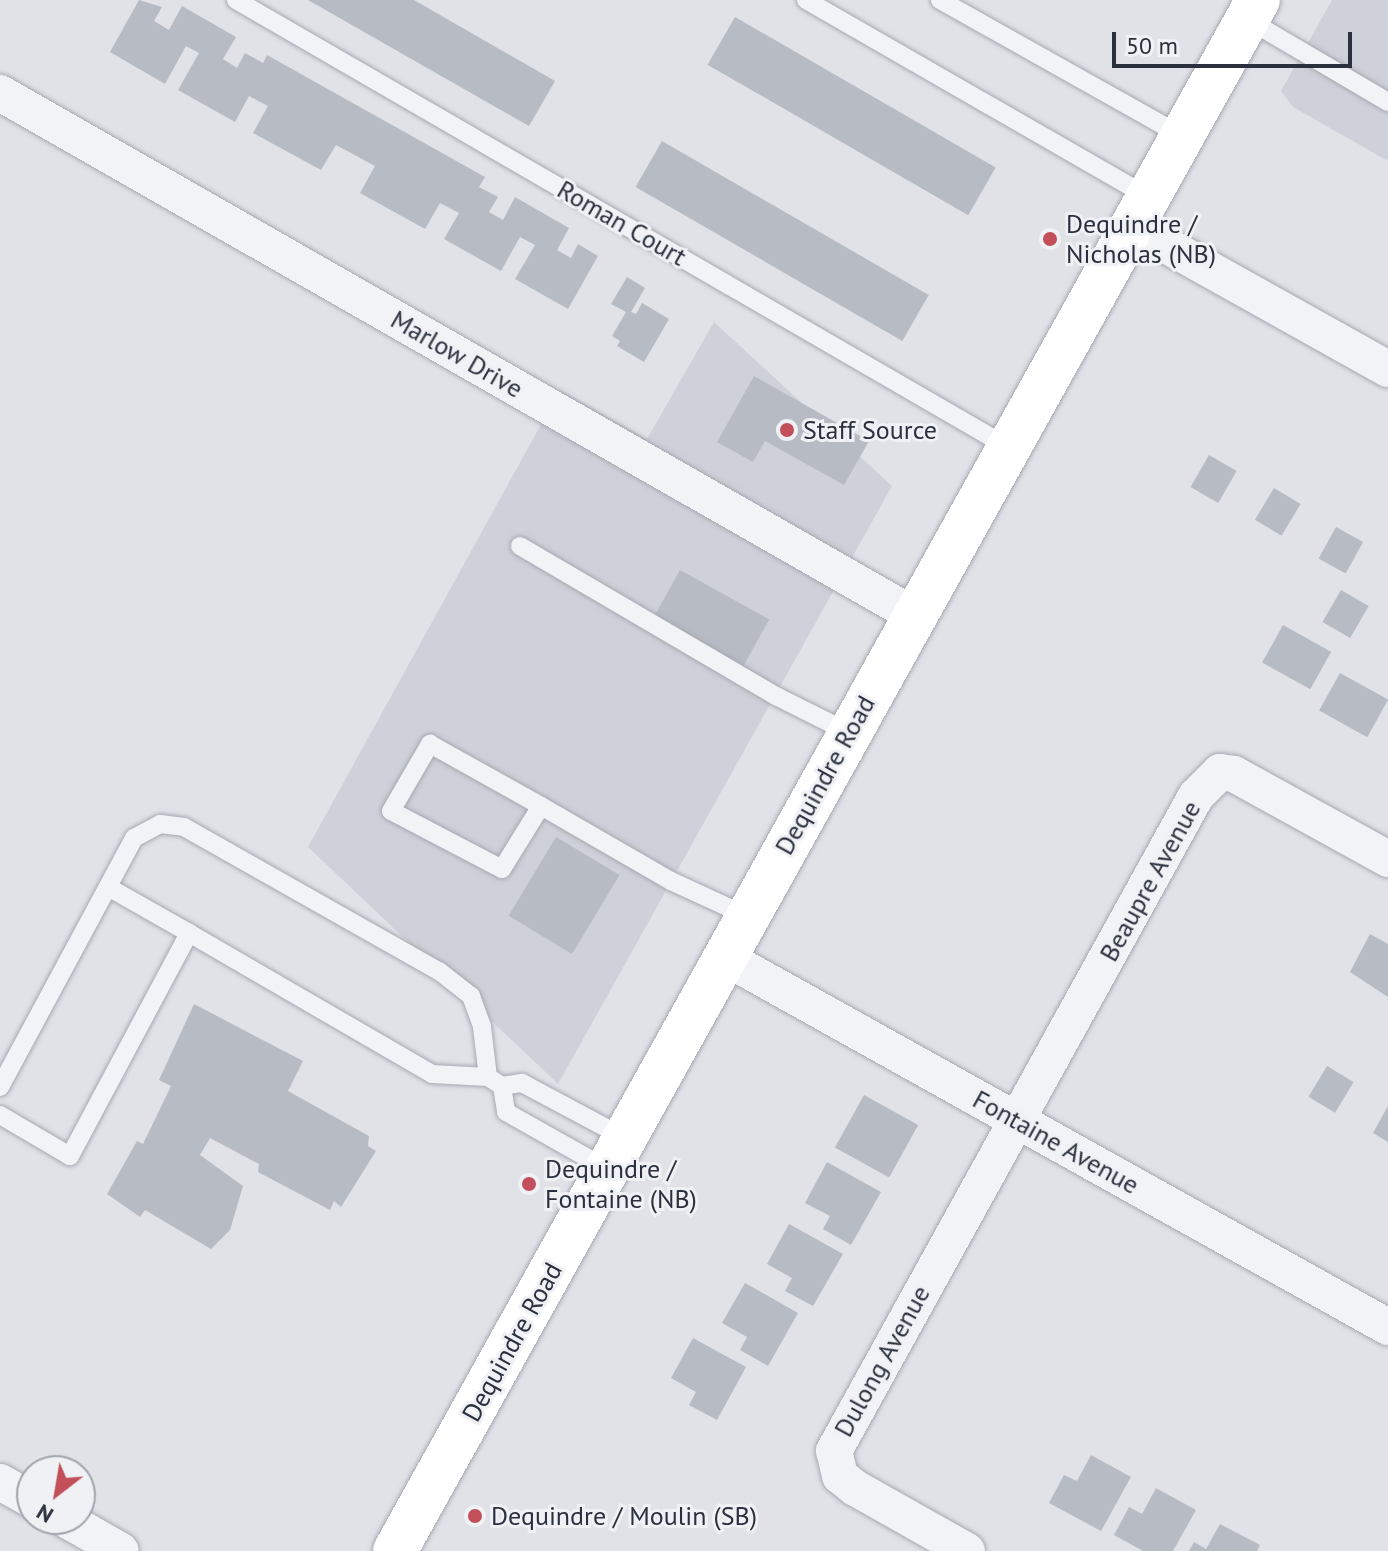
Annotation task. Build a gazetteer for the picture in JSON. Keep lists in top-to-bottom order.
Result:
{
  "streets": {
    "main road": ["Dequindre Road"],
    "street": [
      "Marlow Drive",
      "Beaupre Avenue",
      "Fontaine Avenue",
      "Dulong Avenue"
    ],
    "lane": ["Roman Court"]
  },
  "crossings": [
    ["Roman Court", "Dequindre Road"],
    ["Marlow Drive", "Dequindre Road"],
    ["Dequindre Road", "Fontaine Avenue"],
    ["Beaupre Avenue", "Fontaine Avenue"],
    ["Beaupre Avenue", "Dulong Avenue"],
    ["Fontaine Avenue", "Dulong Avenue"]
  ],
  "places": [
    "Dequindre / Nicholas (NB)",
    "Staff Source",
    "Dequindre / Fontaine (NB)",
    "Dequindre / Moulin (SB)"
  ],
  "scale_bar": "50 m",
  "north": "bottom left"
}
